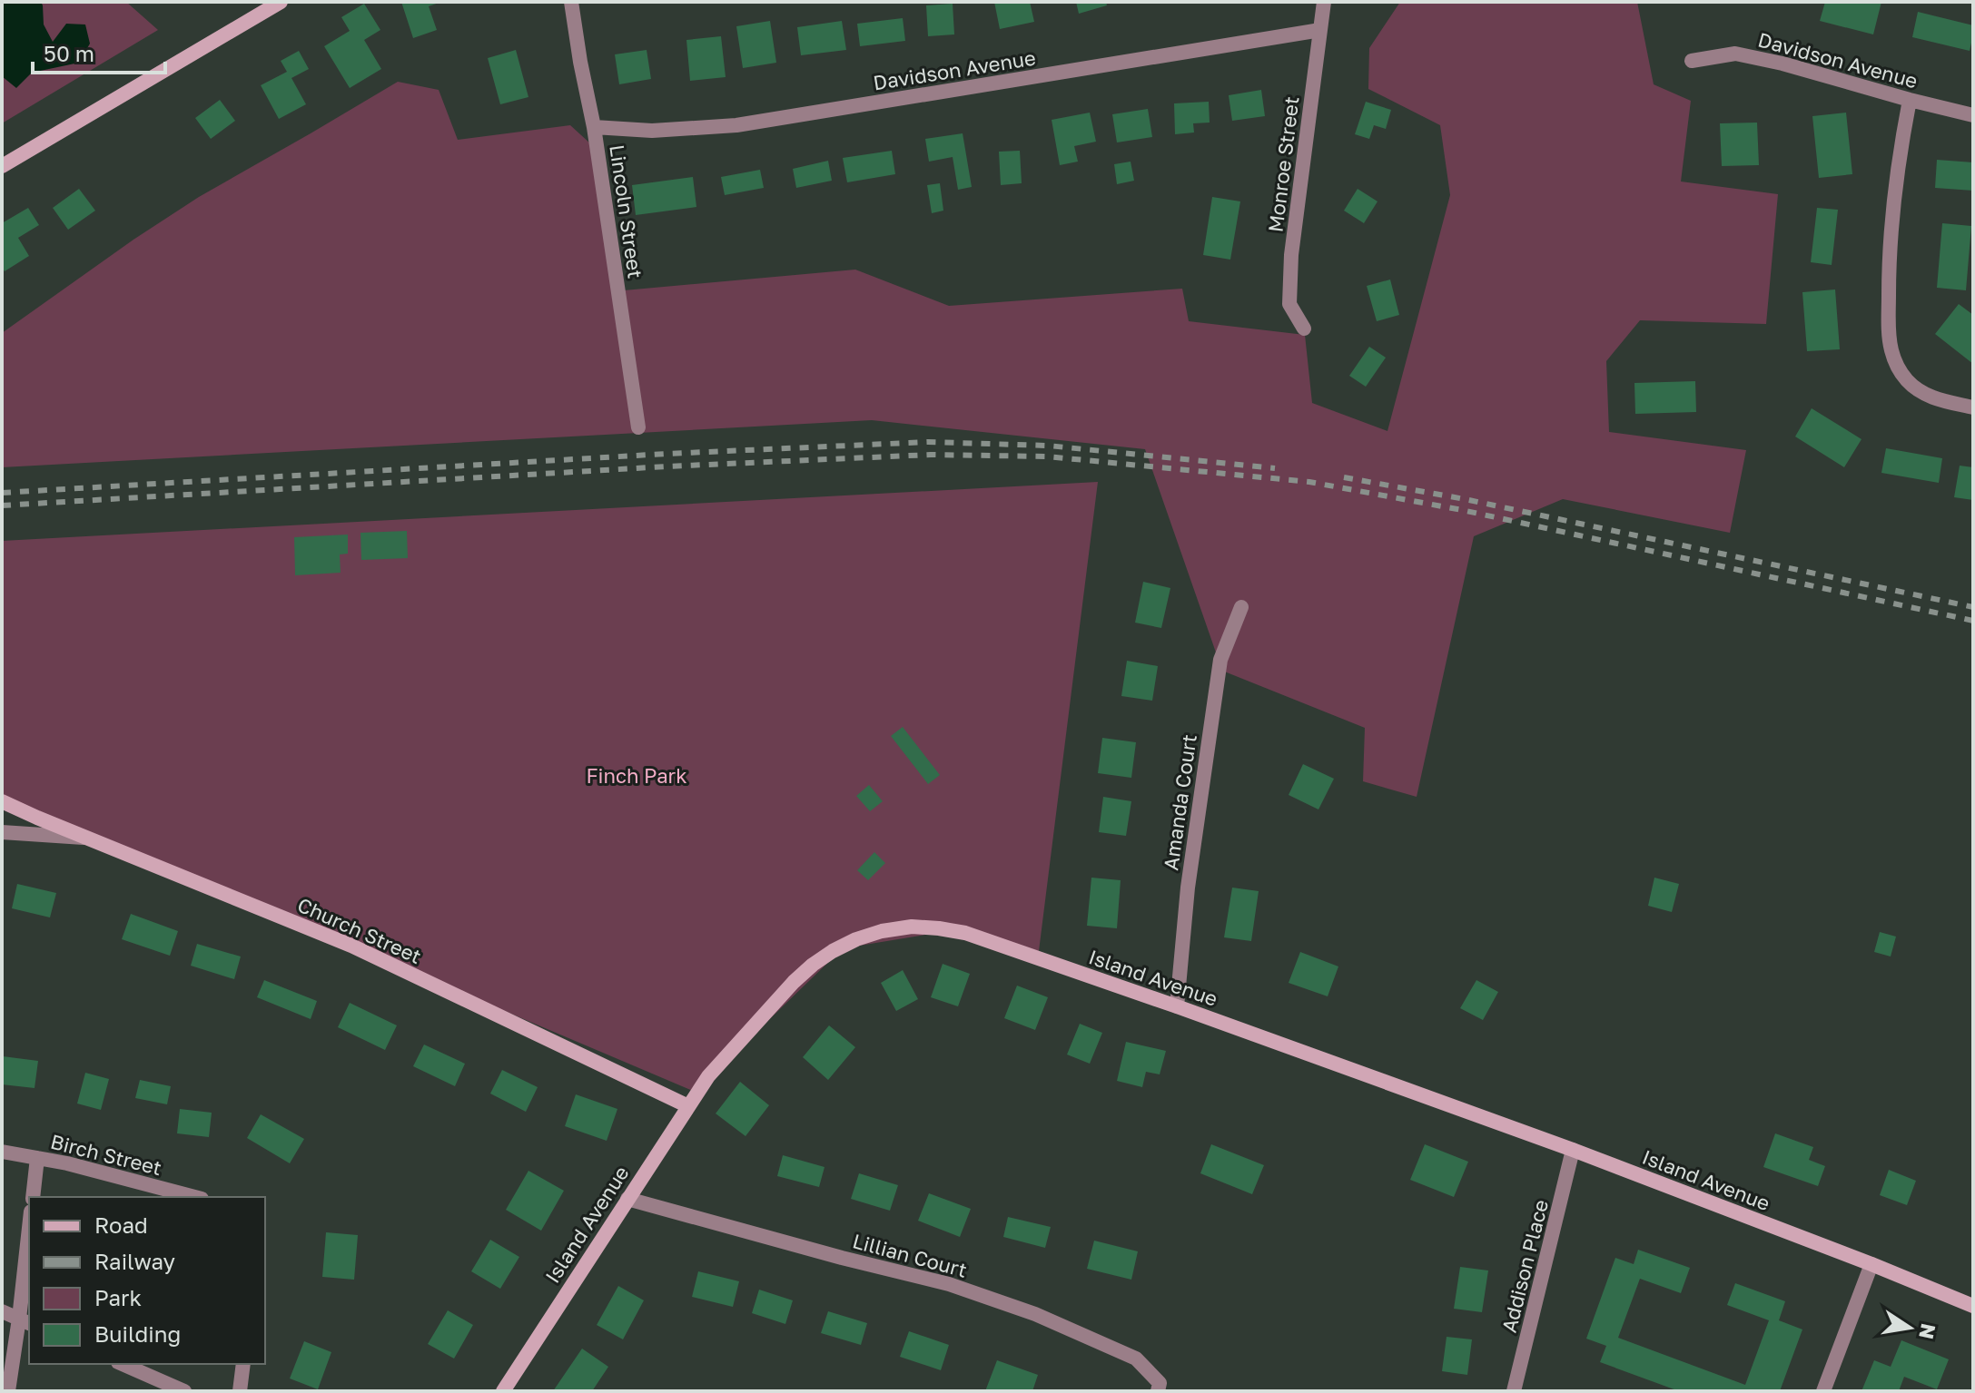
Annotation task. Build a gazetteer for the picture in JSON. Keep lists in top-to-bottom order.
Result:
{
  "streets": {
    "street": [
      "Davidson Avenue",
      "Monroe Street",
      "Lincoln Street",
      "Amanda Court",
      "Church Street",
      "Island Avenue",
      "Birch Street",
      "Lillian Court",
      "Addison Place"
    ]
  },
  "crossings": [
    ["Davidson Avenue", "Monroe Street"],
    ["Davidson Avenue", "Lincoln Street"],
    ["Amanda Court", "Island Avenue"],
    ["Church Street", "Island Avenue"],
    ["Island Avenue", "Lillian Court"],
    ["Island Avenue", "Addison Place"]
  ],
  "parks": ["Finch Park"],
  "legend": [
    "Road",
    "Railway",
    "Park",
    "Building"
  ],
  "scale_bar": "50 m",
  "north": "right"
}
